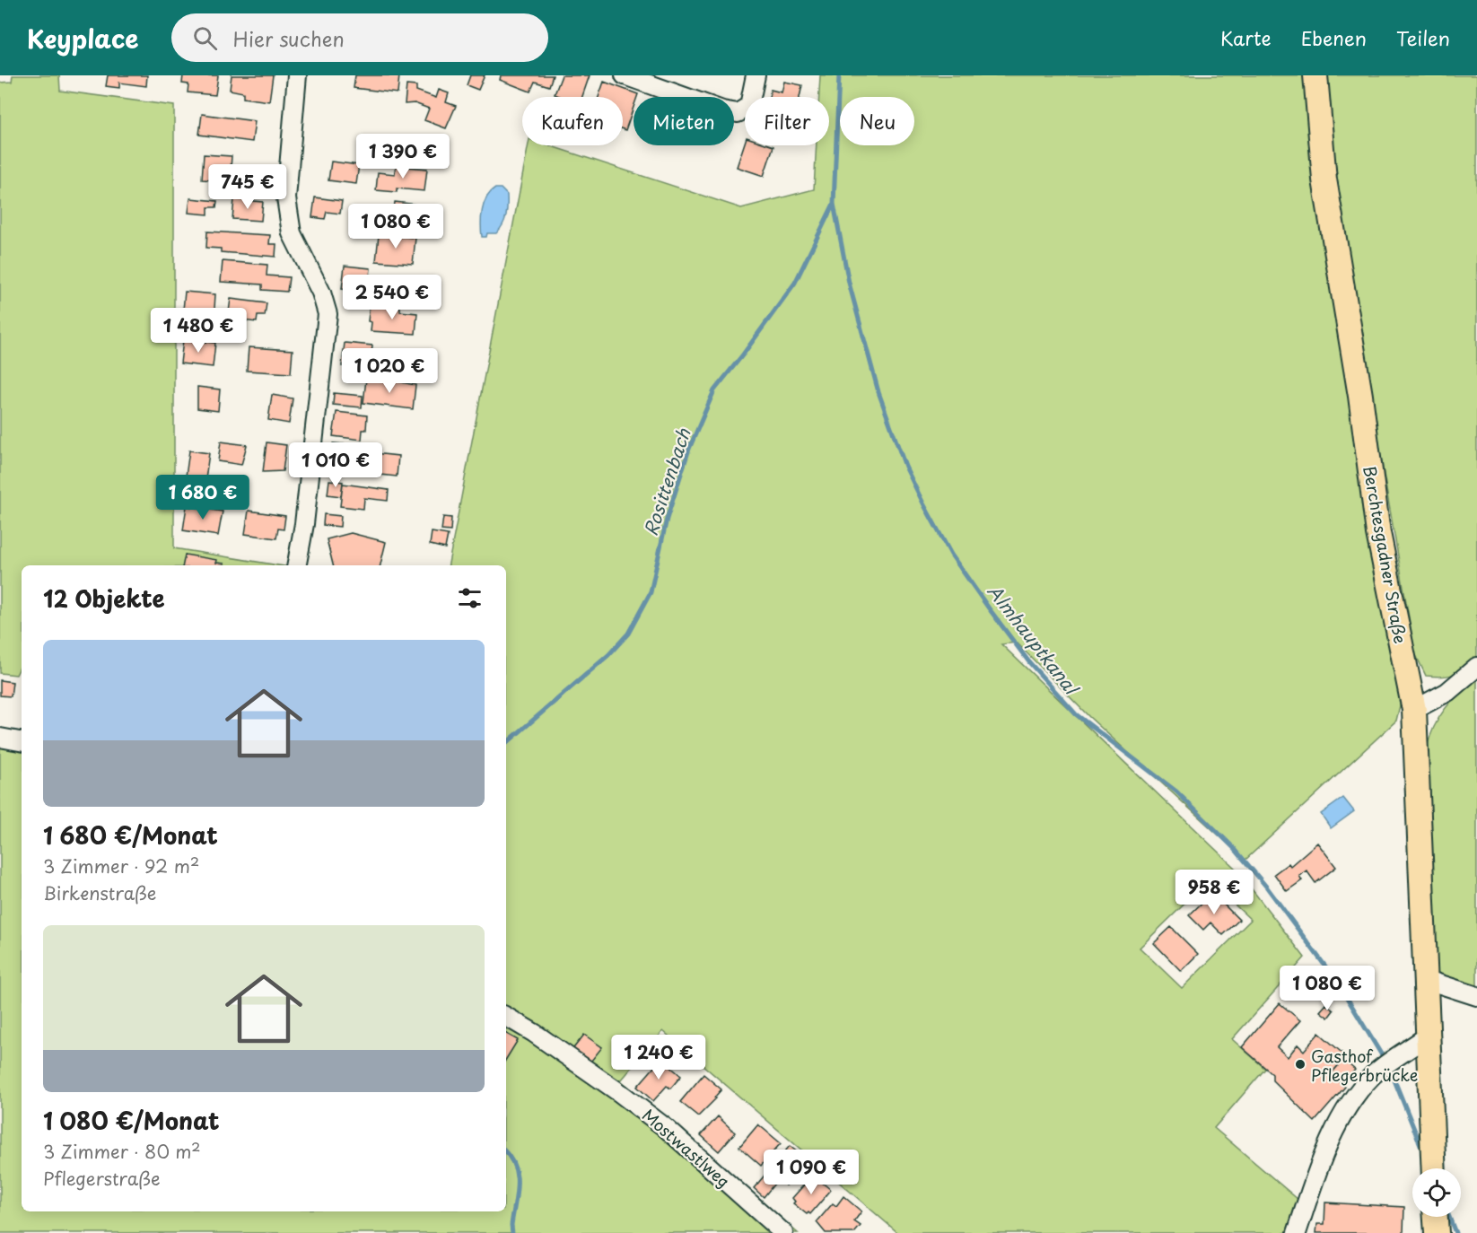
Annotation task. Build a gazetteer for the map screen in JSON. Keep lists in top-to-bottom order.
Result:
{
  "streets": {
    "main road": ["Berchtesgadner Straße"],
    "street": ["Mostwastlweg"]
  },
  "water": ["Rosittenbach", "Almhauptkanal"],
  "places": ["Gasthof Pflegerbrücke"],
  "page": {
    "header": "Keyplace",
    "search": "Hier suchen",
    "nav": ["Karte", "Ebenen", "Teilen"],
    "chip": [
      "Kaufen",
      "Mieten",
      "Filter",
      "Neu"
    ],
    "price": [
      "1 390 €",
      "745 €",
      "1 080 €",
      "2 540 €",
      "1 480 €",
      "1 020 €",
      "1 010 €",
      "1 680 €",
      "958 €",
      "1 080 €",
      "1 240 €",
      "1 090 €"
    ],
    "heading": "12 Objekte",
    "list": [
      {
        "name": "1 680 €/Monat",
        "note": "3 Zimmer · 92 m² · Birkenstraße"
      },
      {
        "name": "1 080 €/Monat",
        "note": "3 Zimmer · 80 m² · Pflegerstraße"
      }
    ]
  }
}
